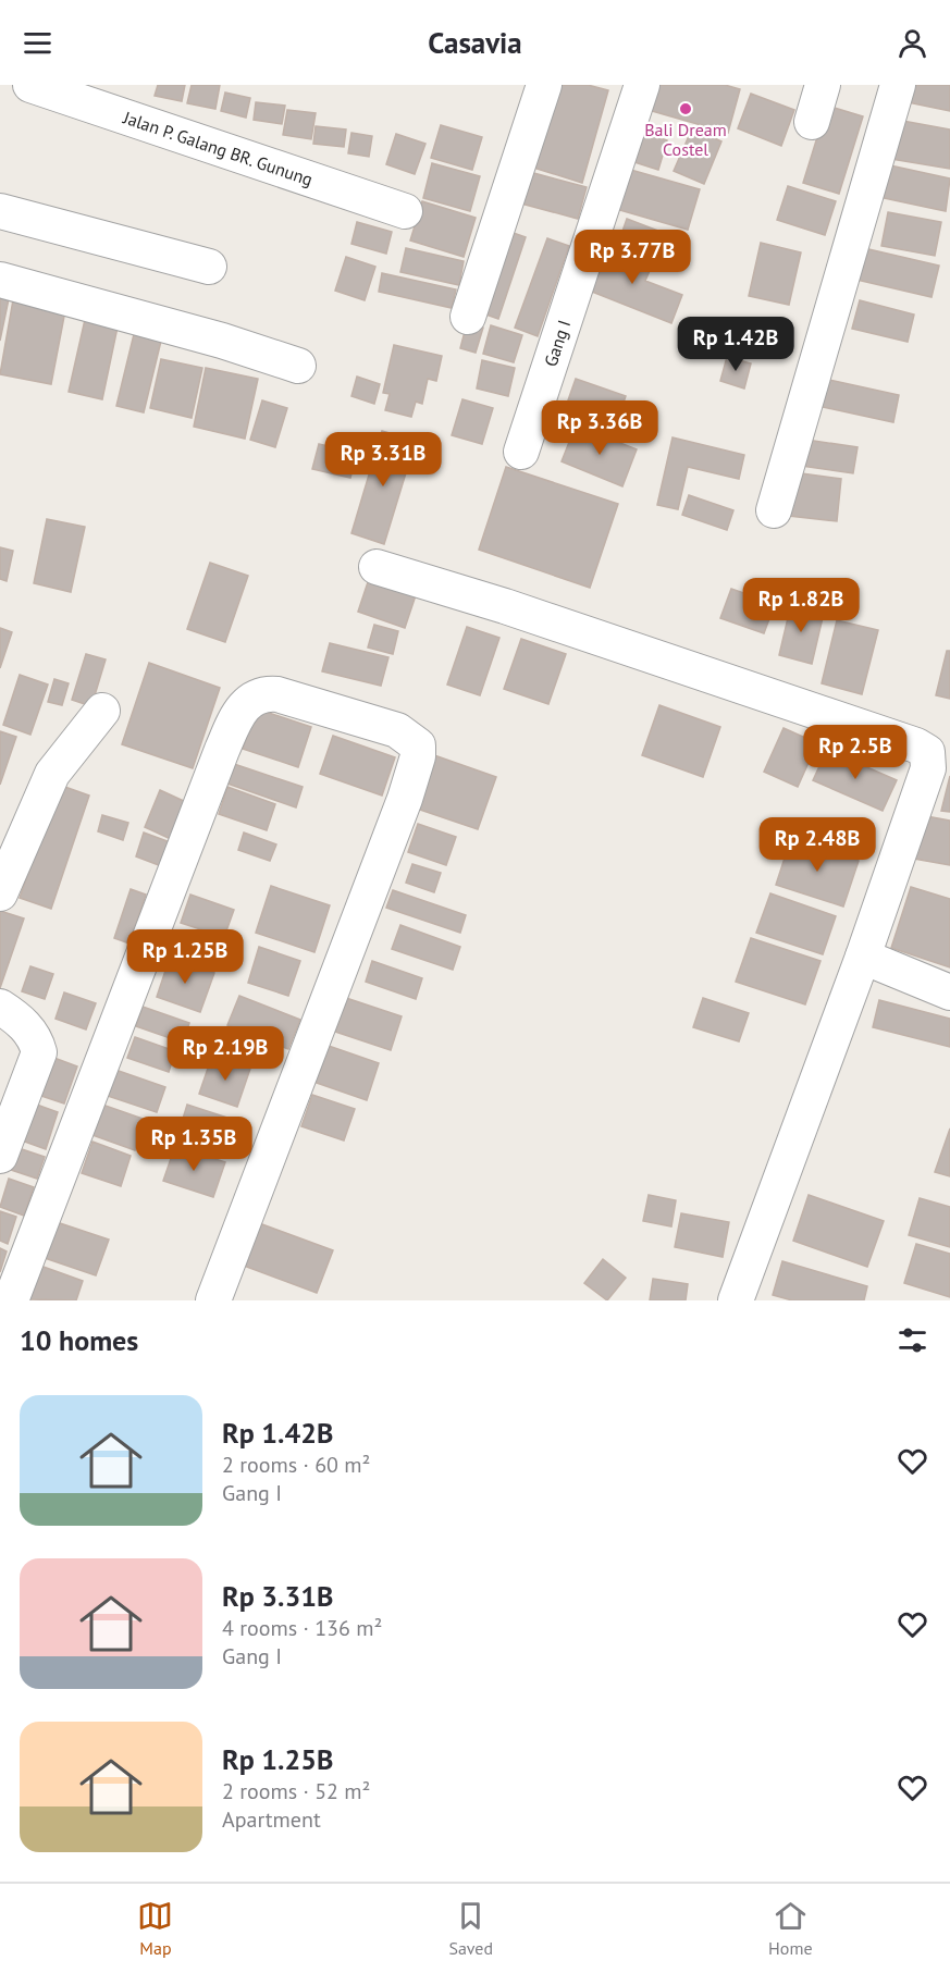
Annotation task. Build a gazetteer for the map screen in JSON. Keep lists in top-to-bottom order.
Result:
{
  "streets": {
    "street": ["Jalan P. Galang BR. Gunung", "Gang I"]
  },
  "places": ["Bali Dream Costel"],
  "page": {
    "header": "Casavia",
    "price": [
      "Rp 3.77B",
      "Rp 1.42B",
      "Rp 3.36B",
      "Rp 3.31B",
      "Rp 1.82B",
      "Rp 2.5B",
      "Rp 2.48B",
      "Rp 1.25B",
      "Rp 2.19B",
      "Rp 1.35B"
    ],
    "heading": "10 homes",
    "list": [
      {
        "name": "Rp 1.42B",
        "note": "2 rooms · 60 m² · Gang I"
      },
      {
        "name": "Rp 3.31B",
        "note": "4 rooms · 136 m² · Gang I"
      },
      {
        "name": "Rp 1.25B",
        "note": "2 rooms · 52 m² · Apartment"
      }
    ],
    "tabs": ["Map", "Saved", "Home"]
  }
}
